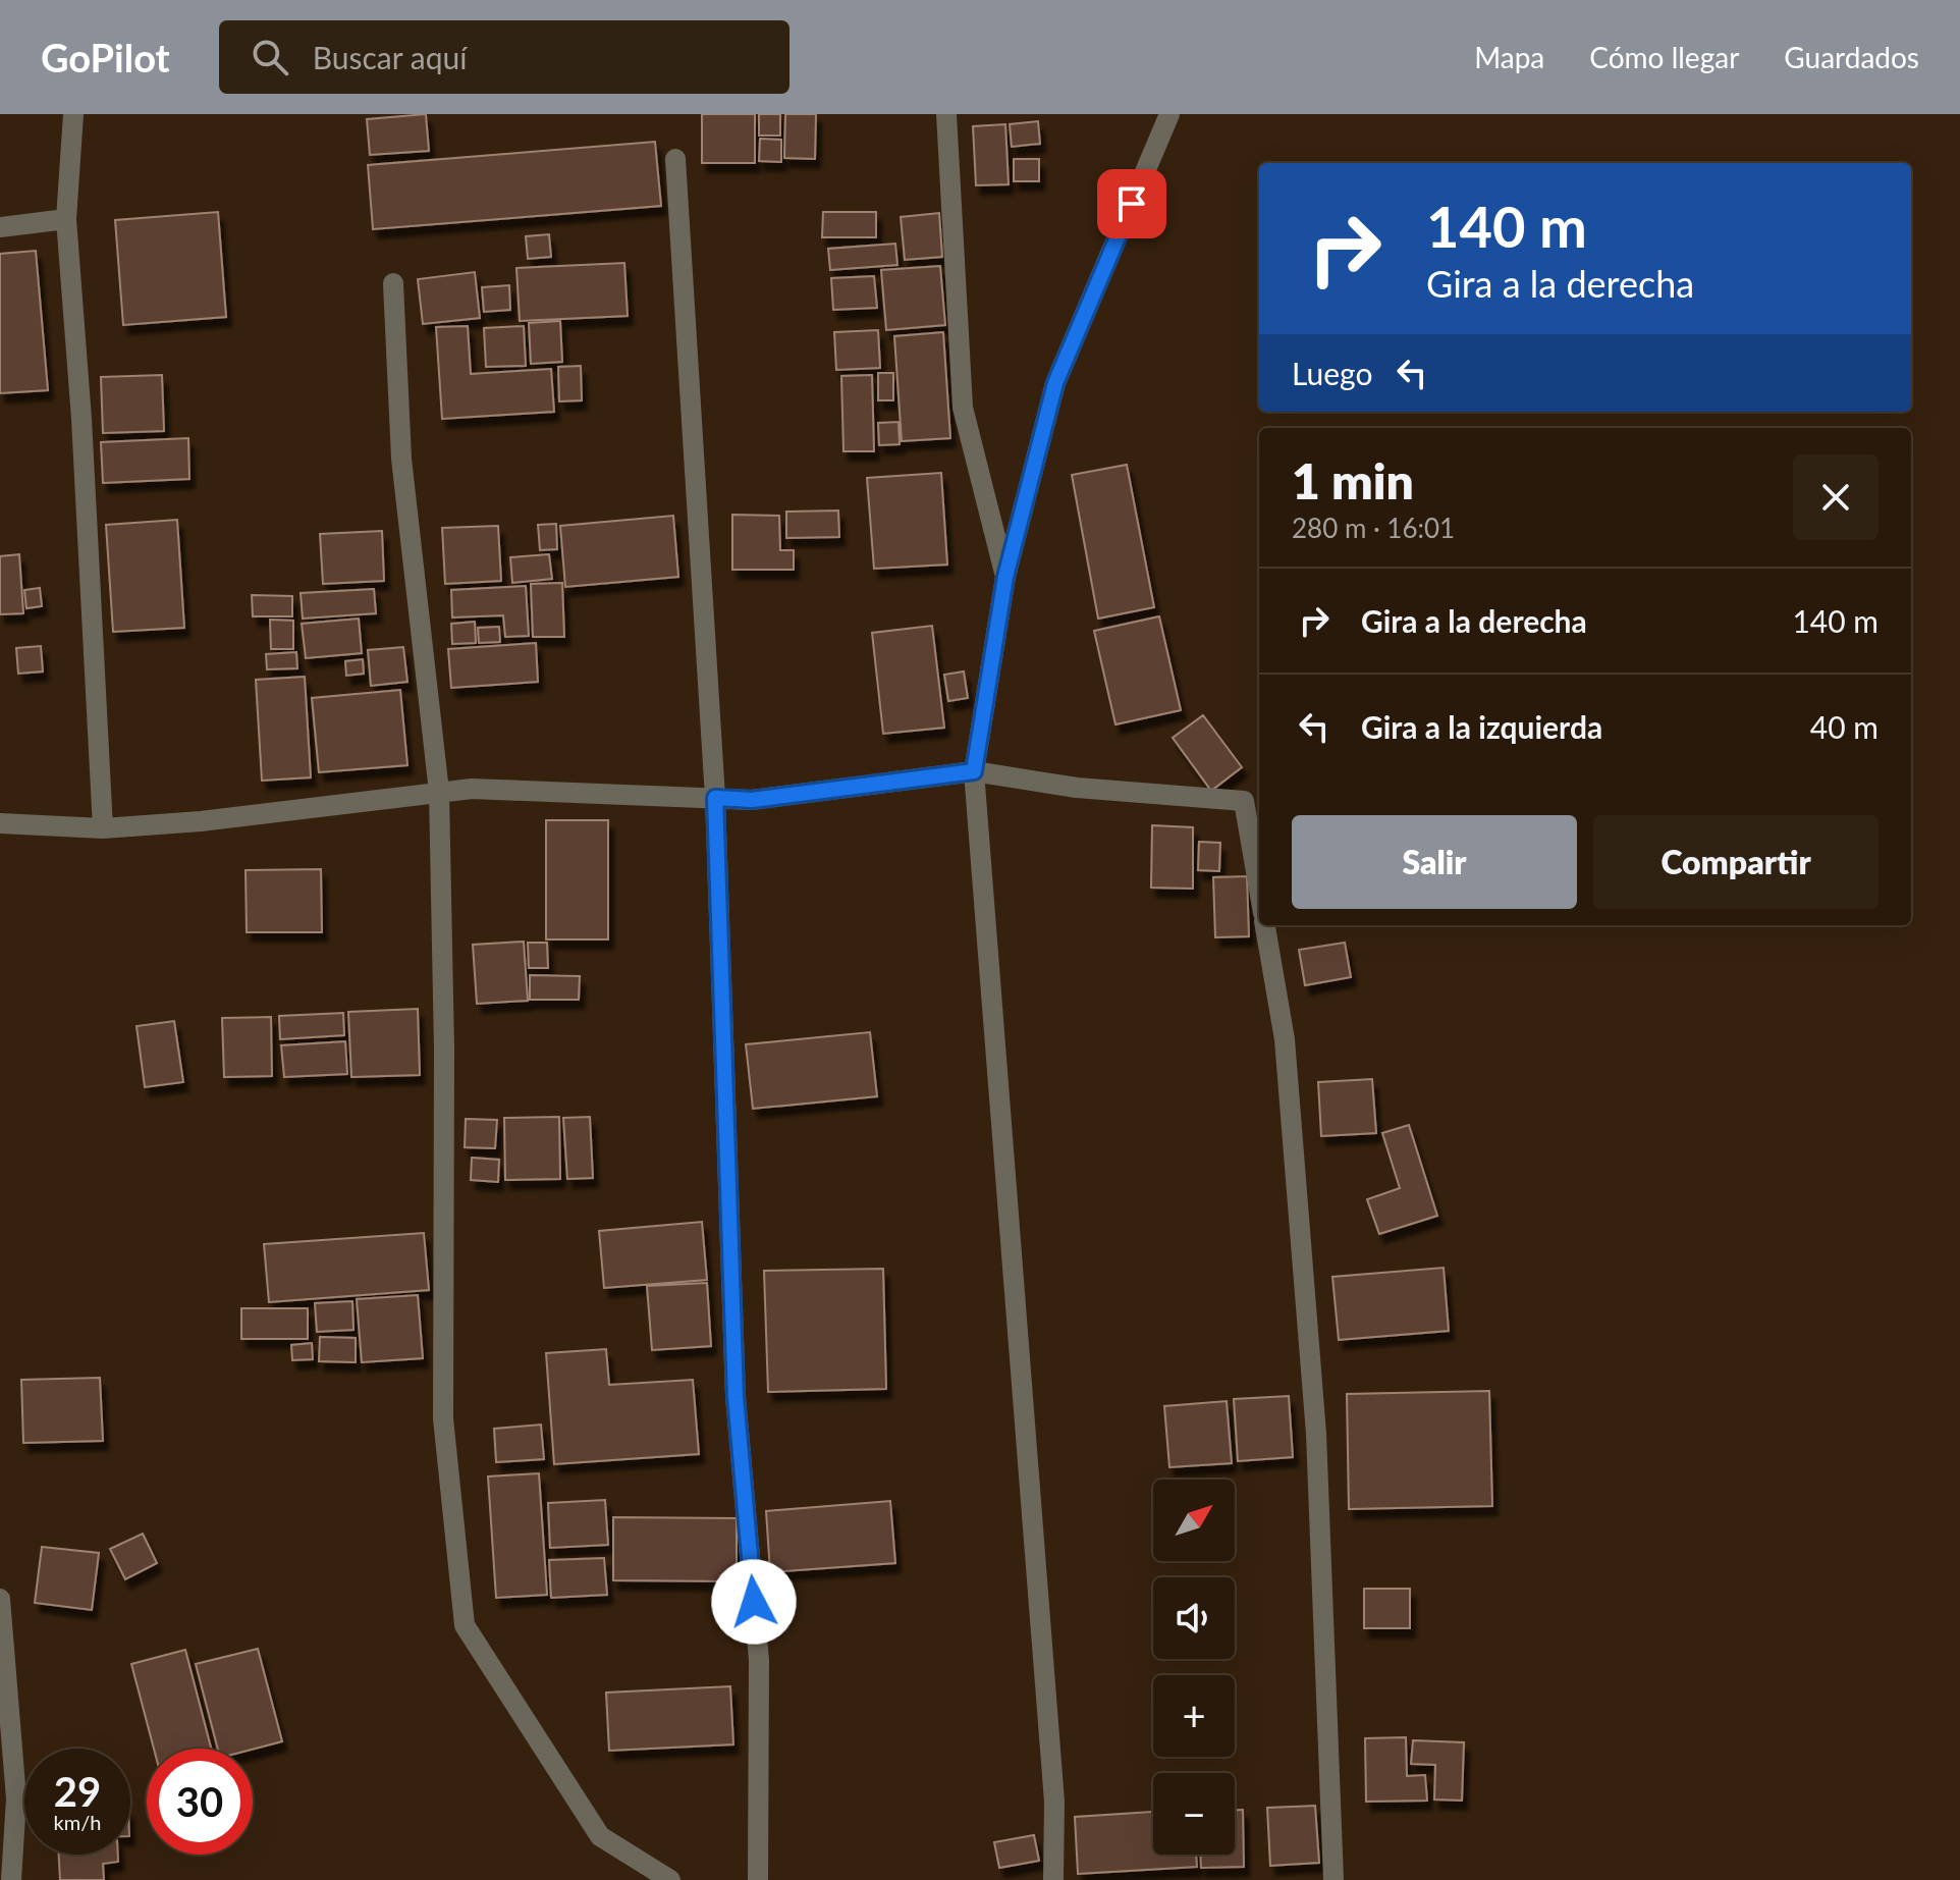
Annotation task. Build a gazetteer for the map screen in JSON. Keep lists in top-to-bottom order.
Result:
{
  "north": "top right",
  "page": {
    "header": "GoPilot",
    "search": "Buscar aquí",
    "nav": ["Mapa", "Cómo llegar", "Guardados"],
    "turn": ["140 m", "Gira a la derecha"],
    "then": "Luego",
    "heading": ["1 min", "280 m · 16:01"],
    "list": [
      {
        "name": "Gira a la derecha",
        "value": "140 m"
      },
      {
        "name": "Gira a la izquierda",
        "value": "40 m"
      }
    ],
    "buttons": ["Salir", "Compartir"],
    "map_buttons": ["+", "−"],
    "speed": "29 km/h",
    "limit": "30"
  }
}
